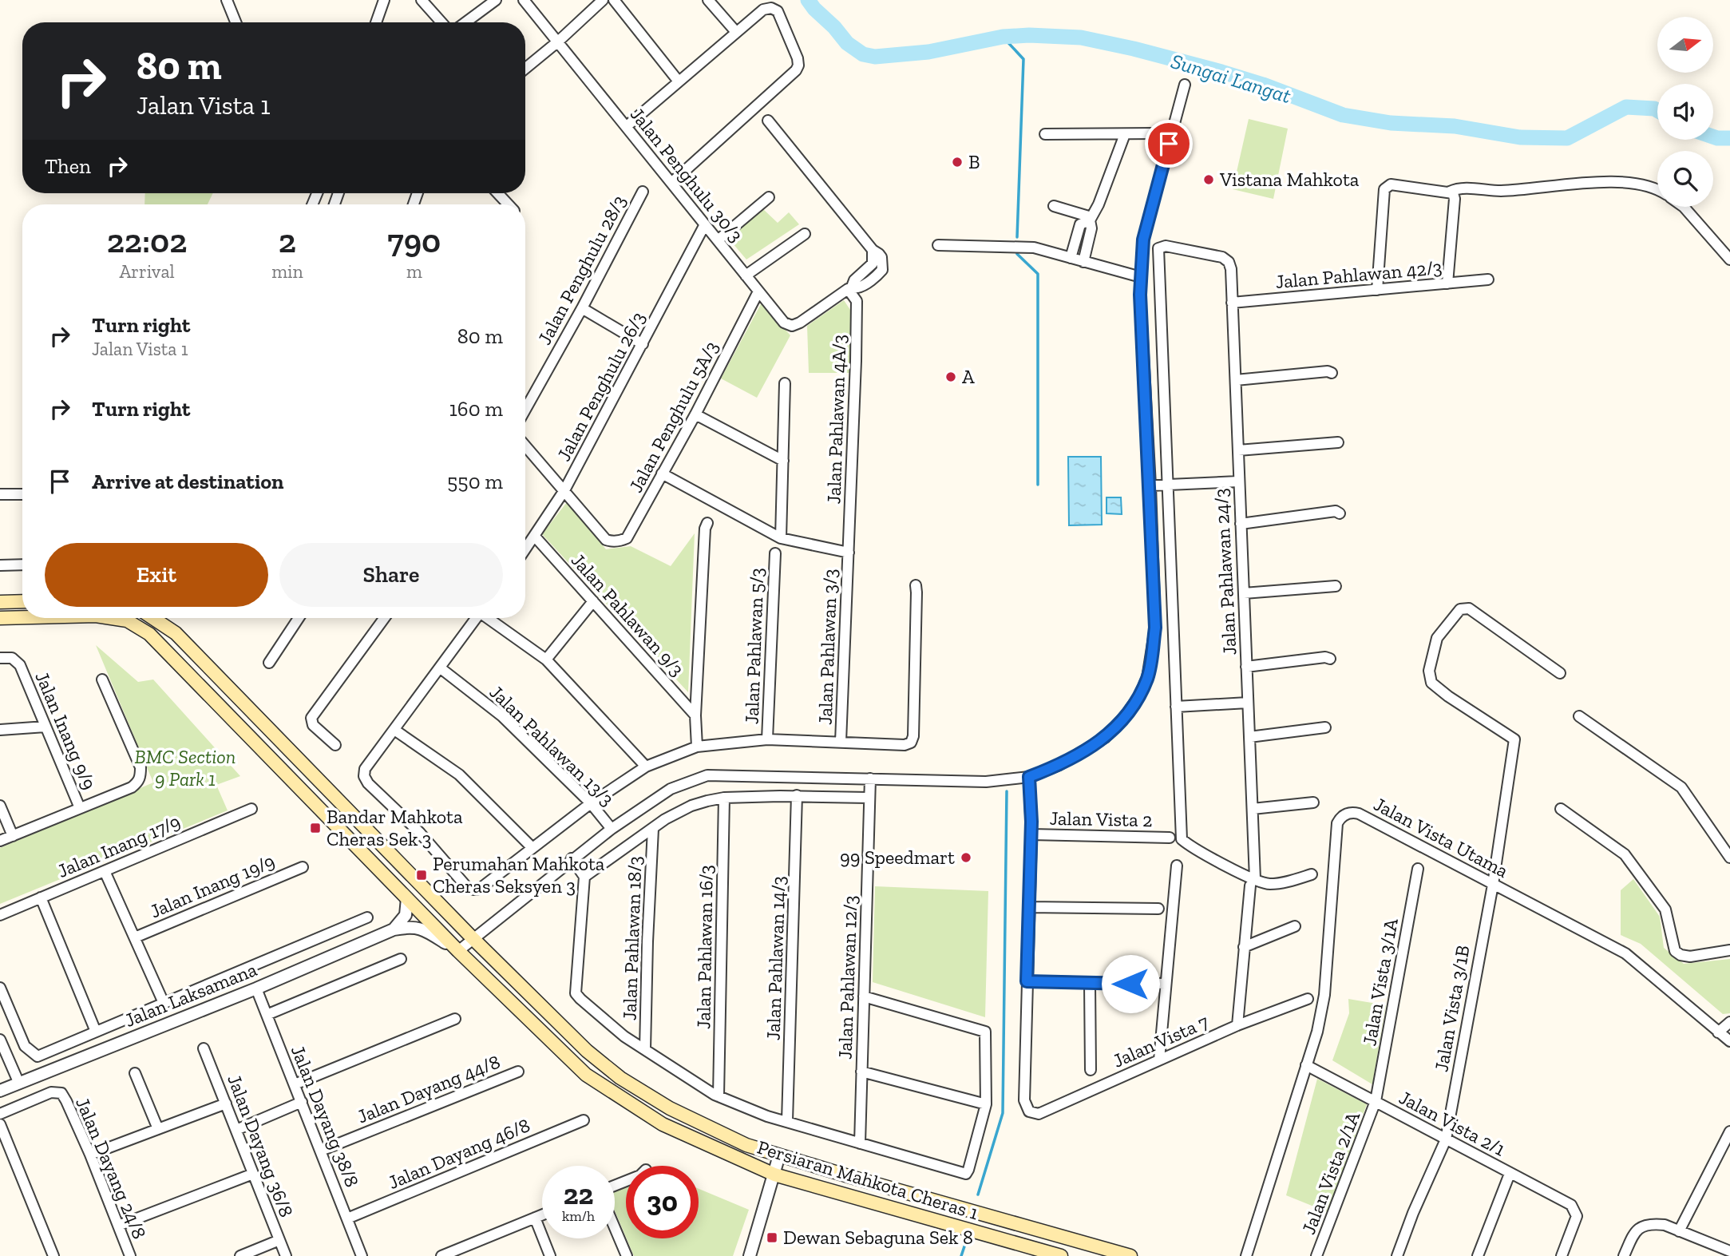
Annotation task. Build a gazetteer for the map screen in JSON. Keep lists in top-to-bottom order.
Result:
{
  "streets": {
    "main road": ["Persiaran Mahkota Cheras 1"],
    "street": [
      "Jalan Penghulu 30/3",
      "Jalan Penghulu 28/3",
      "Jalan Pahlawan 42/3",
      "Jalan Penghulu 26/3",
      "Jalan Penghulu 5A/3",
      "Jalan Pahlawan 4A/3",
      "Jalan Pahlawan 24/3",
      "Jalan Pahlawan 9/3",
      "Jalan Pahlawan 5/3",
      "Jalan Pahlawan 3/3",
      "Jalan Inang 9/9",
      "Jalan Pahlawan 13/3",
      "Jalan Vista 2",
      "Jalan Vista Utama",
      "Jalan Inang 17/9",
      "Jalan Inang 19/9",
      "Jalan Pahlawan 18/3",
      "Jalan Pahlawan 16/3",
      "Jalan Pahlawan 14/3",
      "Jalan Pahlawan 12/3",
      "Jalan Vista 3/1A",
      "Jalan Laksamana",
      "Jalan Vista 3/1B",
      "Jalan Vista 7",
      "Jalan Dayang 44/8",
      "Jalan Dayang 38/8",
      "Jalan Vista 2/1",
      "Jalan Dayang 36/8",
      "Jalan Dayang 46/8",
      "Jalan Dayang 24/8",
      "Jalan Vista 2/1A"
    ]
  },
  "crossings": [
    ["Jalan Penghulu 30/3", "Jalan Penghulu 26/3"],
    ["Jalan Penghulu 30/3", "Jalan Penghulu 5A/3"],
    ["Jalan Penghulu 30/3", "Jalan Pahlawan 4A/3"],
    ["Jalan Pahlawan 42/3", "Jalan Pahlawan 24/3"],
    ["Jalan Penghulu 26/3", "Jalan Penghulu 5A/3"],
    ["Jalan Penghulu 26/3", "Jalan Pahlawan 9/3"],
    ["Jalan Pahlawan 4A/3", "Jalan Pahlawan 3/3"],
    ["Jalan Pahlawan 24/3", "Jalan Vista 7"],
    ["Jalan Vista Utama", "Jalan Vista 3/1B"],
    ["Jalan Vista Utama", "Jalan Vista 2/1"],
    ["Jalan Vista 3/1A", "Jalan Vista 2/1"],
    ["Jalan Vista 3/1A", "Jalan Vista 2/1A"],
    ["Jalan Laksamana", "Jalan Dayang 38/8"],
    ["Jalan Laksamana", "Persiaran Mahkota Cheras 1"],
    ["Jalan Vista 3/1B", "Jalan Vista 2/1"],
    ["Jalan Dayang 44/8", "Jalan Dayang 38/8"],
    ["Jalan Dayang 38/8", "Jalan Dayang 46/8"],
    ["Jalan Vista 2/1", "Jalan Vista 2/1A"]
  ],
  "water": ["Sungai Langat"],
  "parks": ["BMC Section 9 Park 1"],
  "places": {
    "other": [
      "B",
      "Vistana Mahkota",
      "A",
      "99 Speedmart"
    ],
    "transit": ["Bandar Mahkota Cheras Sek 3", "Perumahan Mahkota Cheras Seksyen 3", "Dewan Sebaguna Sek 8"]
  },
  "north": "right",
  "page": {
    "turn": ["80 m", "Jalan Vista 1"],
    "then": "Then",
    "eta": [
      "22:02",
      "Arrival",
      "2",
      "min",
      "790",
      "m"
    ],
    "list": [
      {
        "name": "Turn right",
        "note": "Jalan Vista 1",
        "value": "80 m"
      },
      {
        "name": "Turn right",
        "value": "160 m"
      },
      {
        "name": "Arrive at destination",
        "value": "550 m"
      }
    ],
    "buttons": ["Exit", "Share"],
    "speed": "22 km/h",
    "limit": "30"
  }
}
